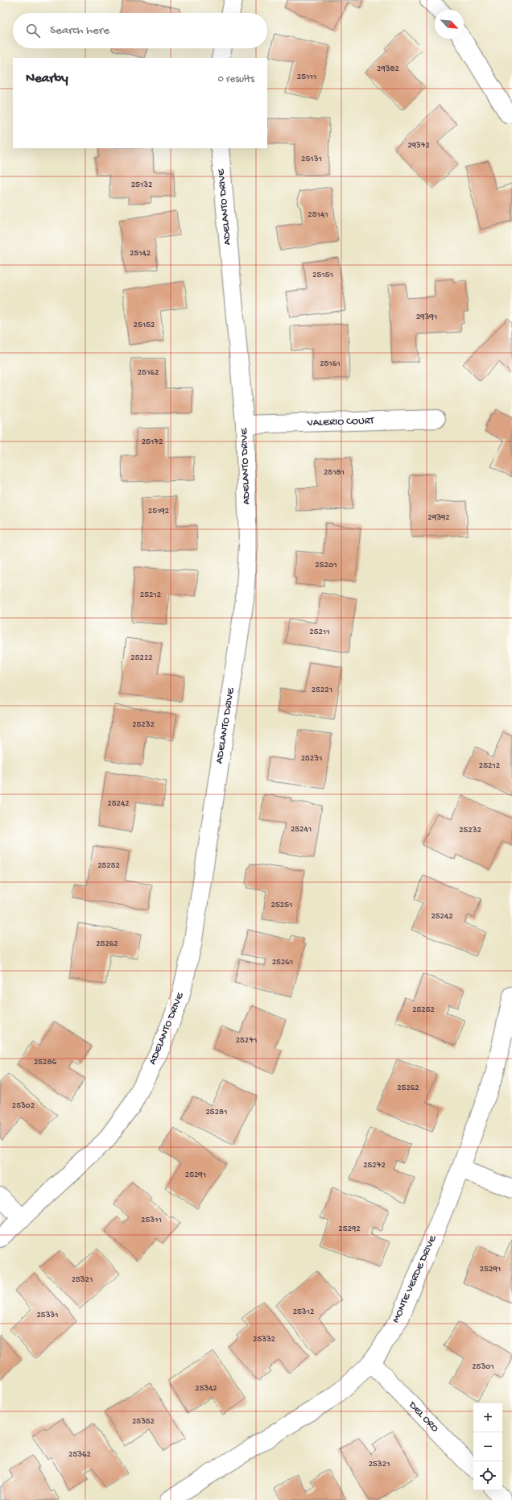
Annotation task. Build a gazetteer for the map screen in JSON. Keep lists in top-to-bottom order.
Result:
{
  "streets": {
    "street": [
      "ADELANTO DRIVE",
      "VALERIO COURT",
      "MONTE VERDE DRIVE",
      "DEL ORO"
    ]
  },
  "crossings": [
    ["ADELANTO DRIVE", "VALERIO COURT"],
    ["MONTE VERDE DRIVE", "DEL ORO"]
  ],
  "house_numbers": [
    "29382",
    "25111",
    "29372",
    "25131",
    "25132",
    "25141",
    "25142",
    "25151",
    "29391",
    "25152",
    "25161",
    "25162",
    "25172",
    "25181",
    "25192",
    "29392",
    "25201",
    "25212",
    "25211",
    "25222",
    "25221",
    "25232",
    "25231",
    "25212",
    "25242",
    "25241",
    "25232",
    "25252",
    "25251",
    "25242",
    "25262",
    "25261",
    "25252",
    "25271",
    "25286",
    "25262",
    "25302",
    "25281",
    "25272",
    "25291",
    "25311",
    "25292",
    "25291",
    "25321",
    "25312",
    "25331",
    "25332",
    "25301",
    "25342",
    "25352",
    "25362",
    "25321"
  ],
  "north": "bottom right",
  "page": {
    "search": "Search here",
    "heading": ["Nearby", "0 results"],
    "map_buttons": ["+", "−"]
  }
}
